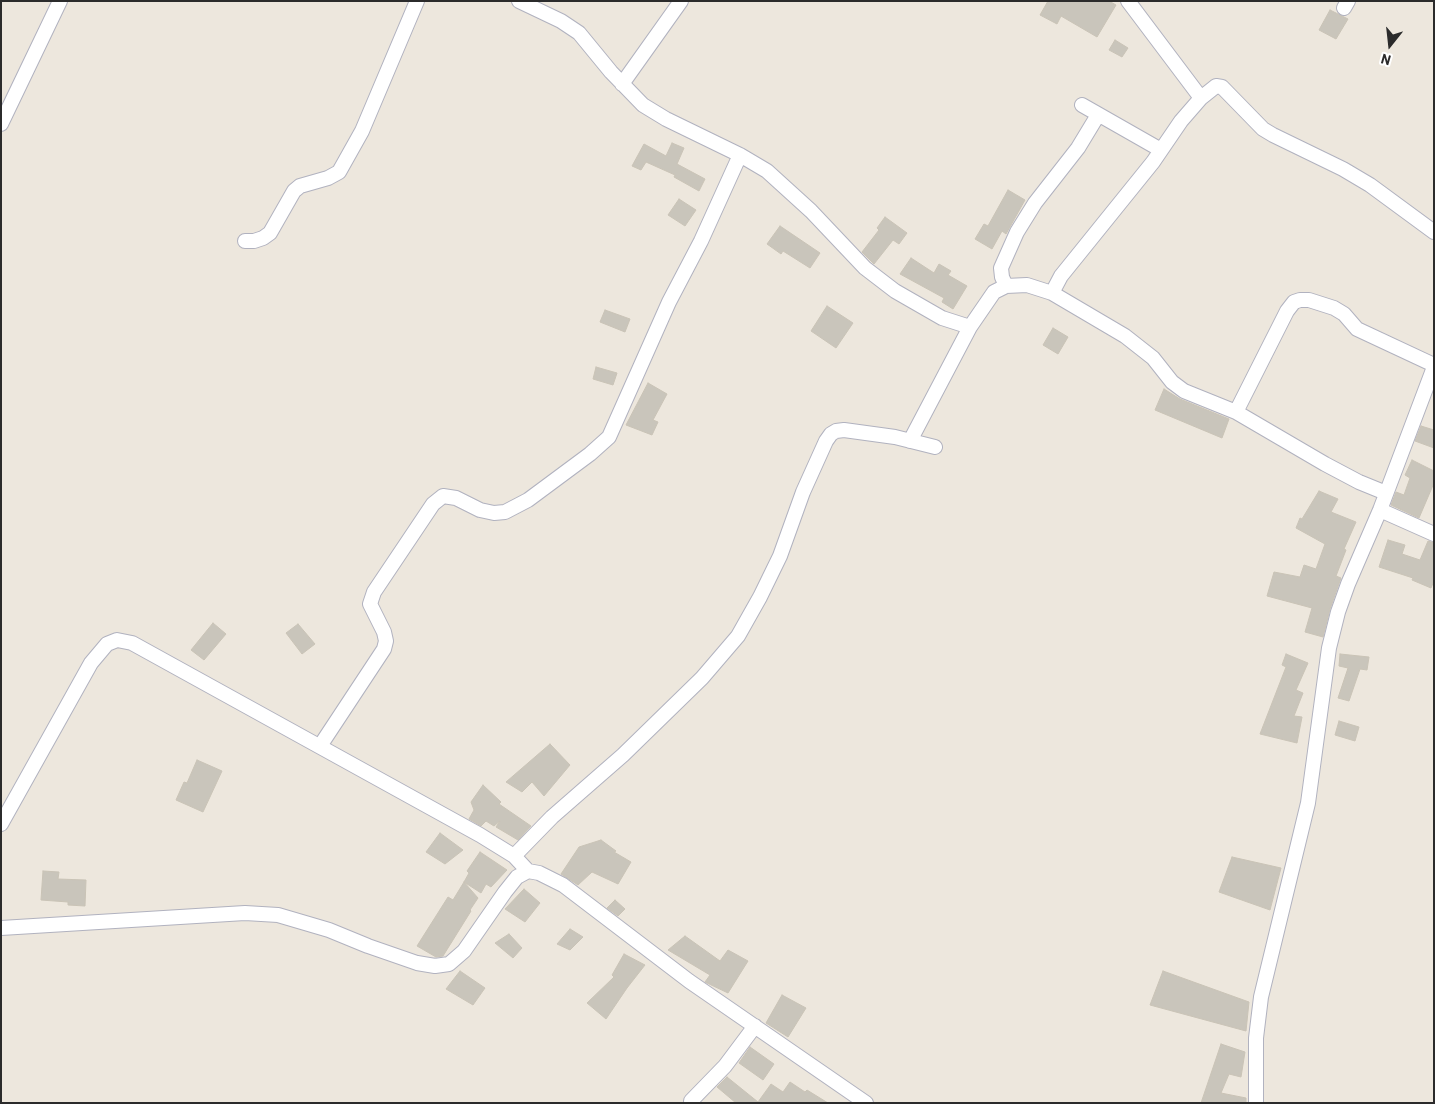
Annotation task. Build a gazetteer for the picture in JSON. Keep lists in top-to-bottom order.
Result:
{
  "north": "bottom"
}
